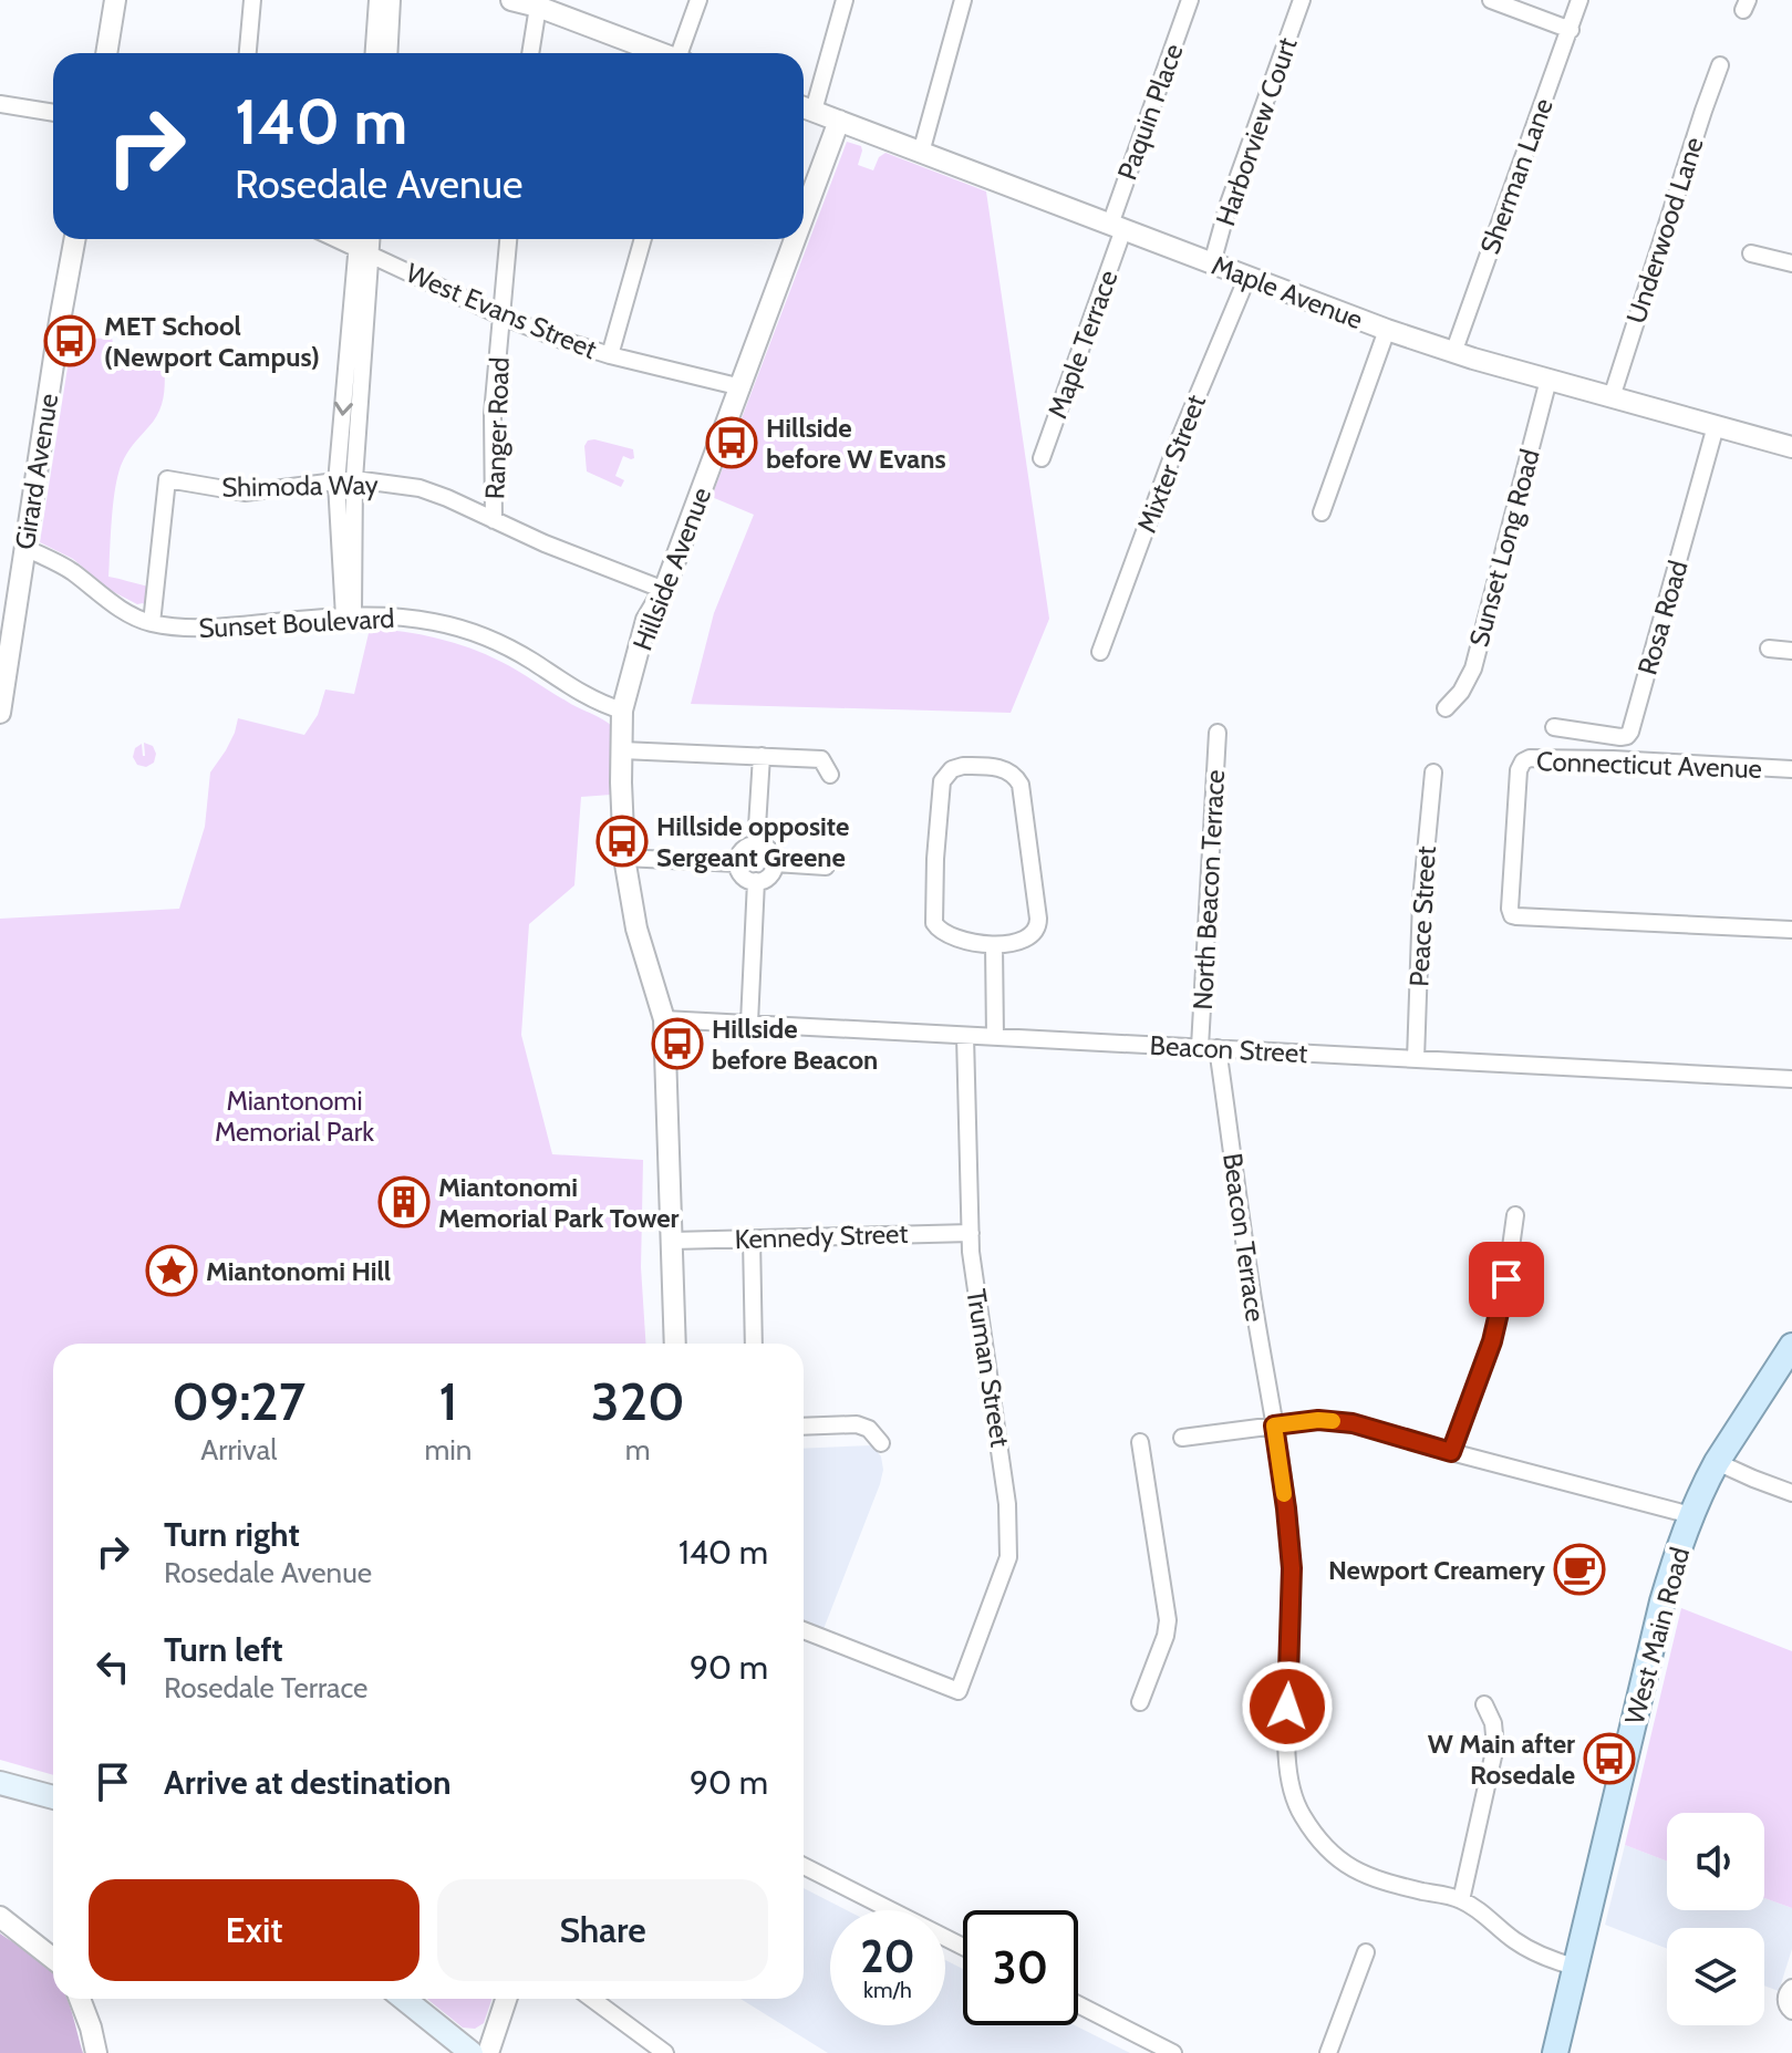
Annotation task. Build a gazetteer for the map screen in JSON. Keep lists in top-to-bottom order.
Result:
{
  "streets": {
    "main road": ["West Main Road"],
    "street": [
      "Paquin Place",
      "Harborview Court",
      "Sherman Lane",
      "Underwood Lane",
      "Maple Avenue",
      "West Evans Street",
      "Maple Terrace",
      "Ranger Road",
      "Mixter Street",
      "Girard Avenue",
      "Shimoda Way",
      "Sunset Long Road",
      "Hillside Avenue",
      "Rosa Road",
      "Sunset Boulevard",
      "Connecticut Avenue",
      "North Beacon Terrace",
      "Peace Street",
      "Beacon Street",
      "Kennedy Street",
      "Beacon Terrace",
      "Truman Street"
    ]
  },
  "crossings": [
    ["Paquin Place", "Maple Avenue"],
    ["Paquin Place", "Maple Terrace"],
    ["Harborview Court", "Maple Avenue"],
    ["Sherman Lane", "Maple Avenue"],
    ["Underwood Lane", "Maple Avenue"],
    ["Maple Avenue", "Maple Terrace"],
    ["Maple Avenue", "Mixter Street"],
    ["Maple Avenue", "Sunset Long Road"],
    ["Maple Avenue", "Hillside Avenue"],
    ["Maple Avenue", "Rosa Road"],
    ["West Evans Street", "Ranger Road"],
    ["West Evans Street", "Hillside Avenue"],
    ["Ranger Road", "Shimoda Way"],
    ["Girard Avenue", "Sunset Boulevard"],
    ["Shimoda Way", "Hillside Avenue"],
    ["Shimoda Way", "Sunset Boulevard"],
    ["Hillside Avenue", "Sunset Boulevard"],
    ["Hillside Avenue", "Beacon Street"],
    ["Hillside Avenue", "Kennedy Street"],
    ["North Beacon Terrace", "Beacon Street"],
    ["Peace Street", "Beacon Street"],
    ["Beacon Street", "Beacon Terrace"],
    ["Beacon Street", "Truman Street"],
    ["Kennedy Street", "Truman Street"]
  ],
  "parks": ["Miantonomi Memorial Park"],
  "places": {
    "bus stop": [
      "MET School (Newport Campus)",
      "Hillside before W Evans",
      "Hillside opposite Sergeant Greene",
      "Hillside before Beacon",
      "W Main after Rosedale"
    ],
    "building": ["Miantonomi Memorial Park Tower"],
    "place": ["Miantonomi Hill"],
    "cafe": ["Newport Creamery"]
  },
  "page": {
    "turn": ["140 m", "Rosedale Avenue"],
    "eta": [
      "09:27",
      "Arrival",
      "1",
      "min",
      "320",
      "m"
    ],
    "list": [
      {
        "name": "Turn right",
        "note": "Rosedale Avenue",
        "value": "140 m"
      },
      {
        "name": "Turn left",
        "note": "Rosedale Terrace",
        "value": "90 m"
      },
      {
        "name": "Arrive at destination",
        "value": "90 m"
      }
    ],
    "buttons": ["Exit", "Share"],
    "speed": "20 km/h",
    "limit": "30"
  }
}
